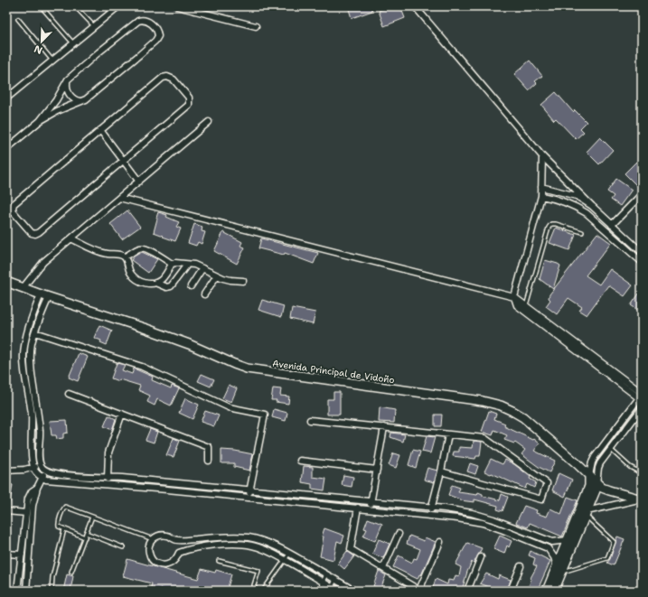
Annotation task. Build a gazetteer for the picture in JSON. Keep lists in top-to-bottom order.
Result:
{
  "streets": {
    "main road": ["Avenida Principal de Vidoño"]
  },
  "north": "bottom left"
}
